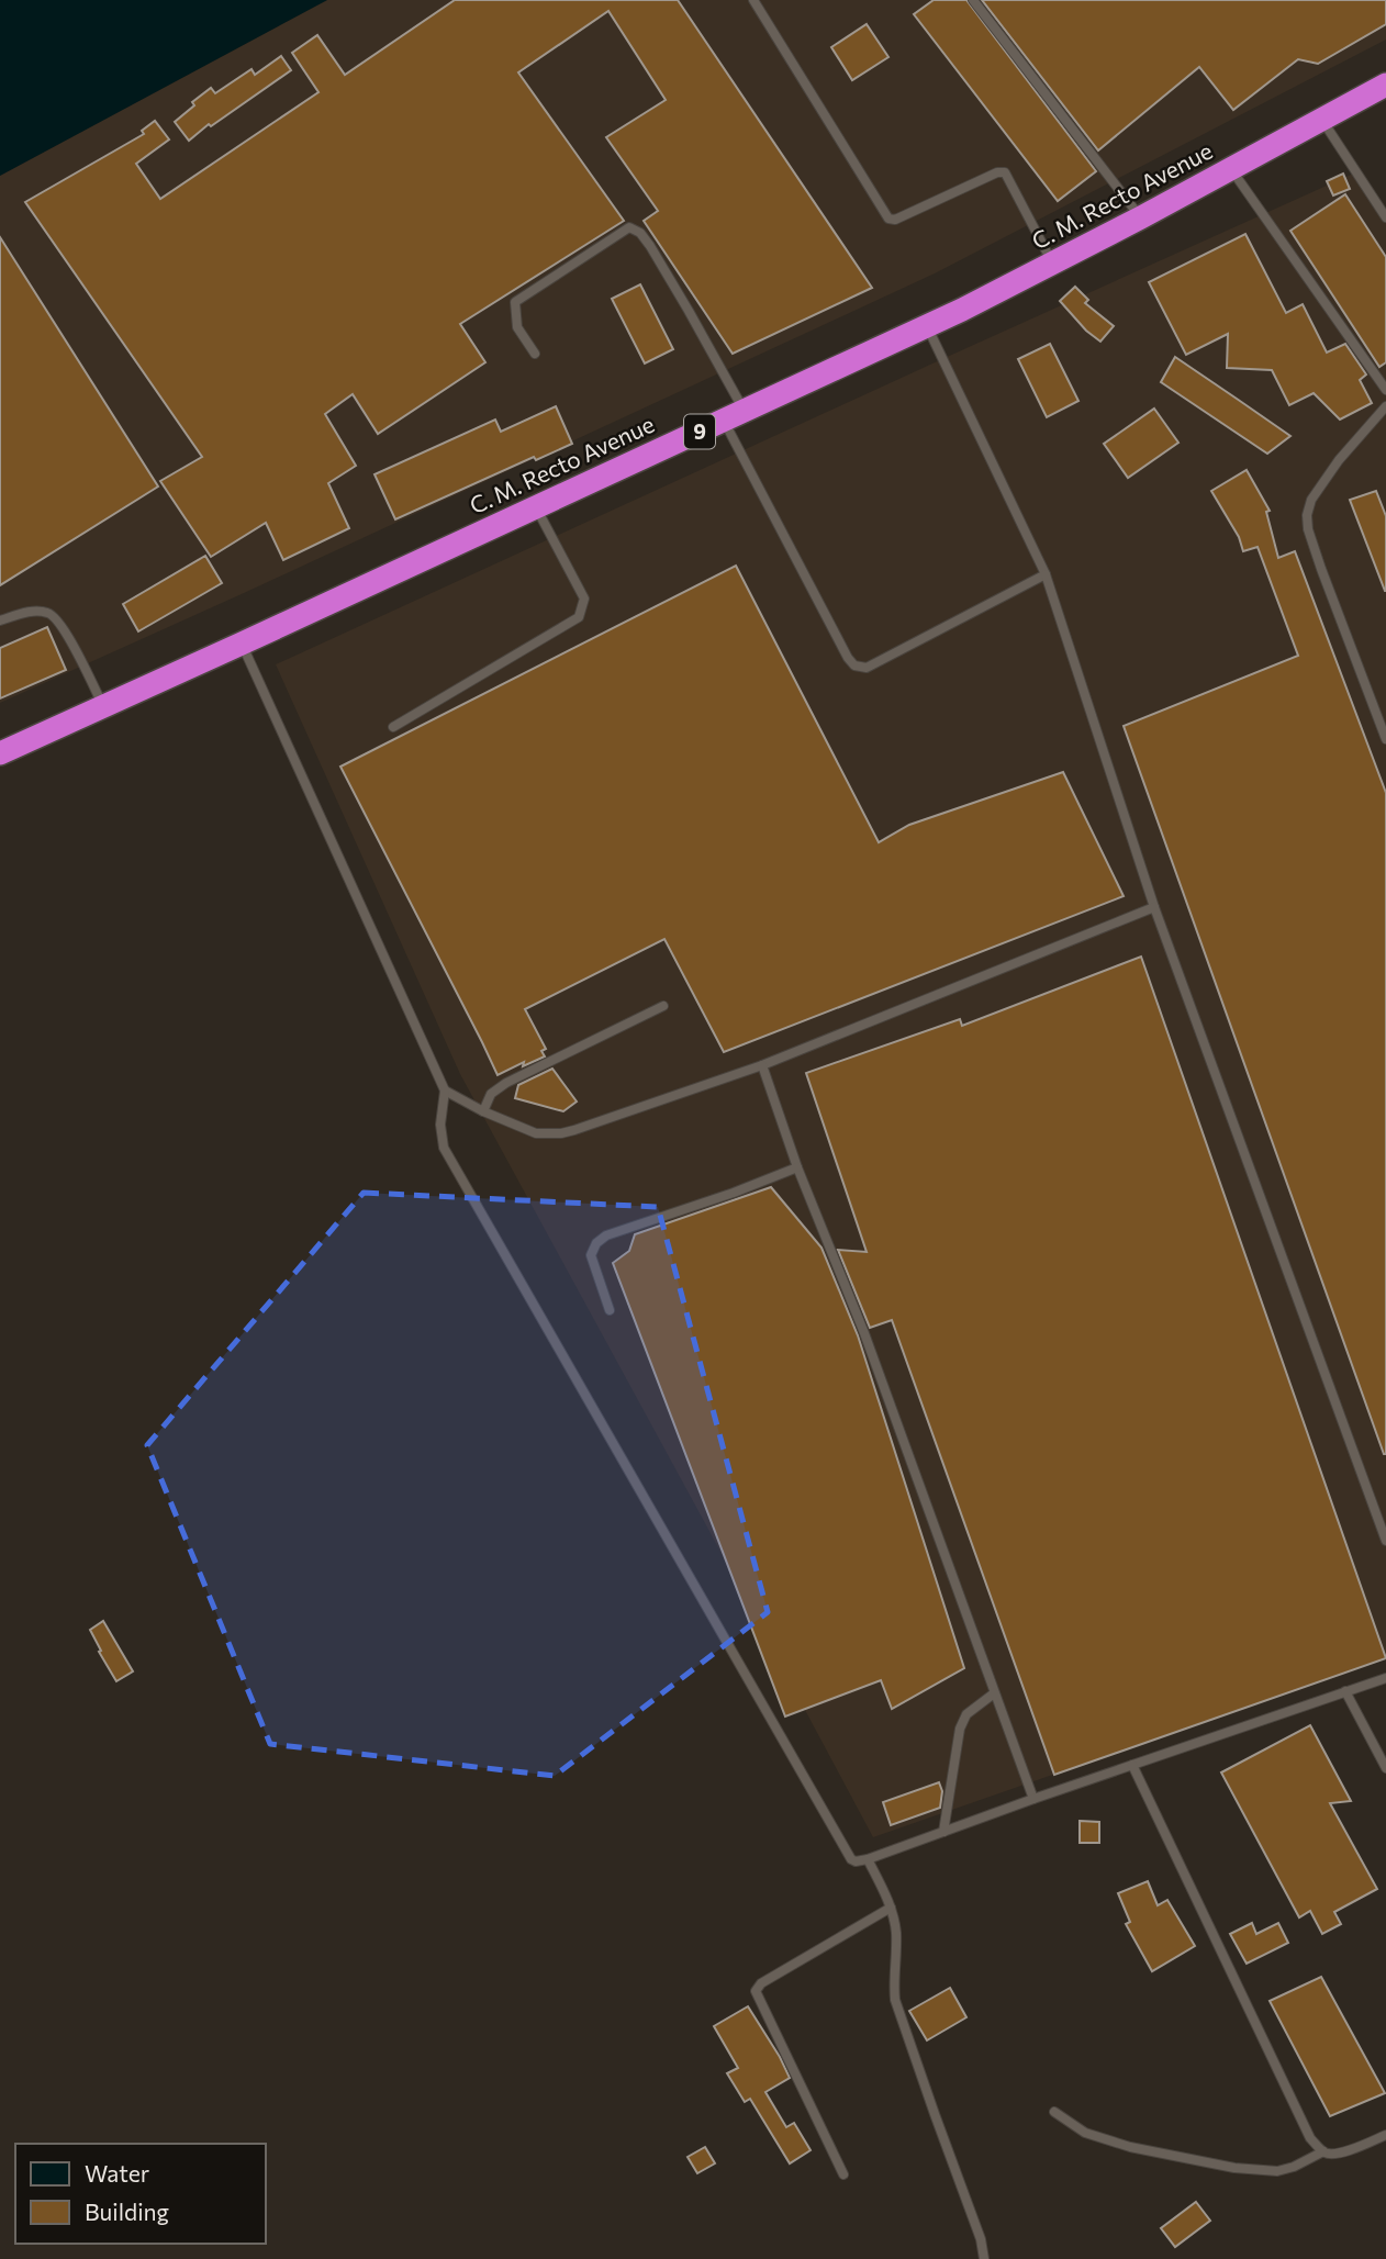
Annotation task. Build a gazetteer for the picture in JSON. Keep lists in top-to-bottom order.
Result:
{
  "streets": {
    "highway": ["C. M. Recto Avenue", "9"]
  },
  "legend": ["Water", "Building"]
}
